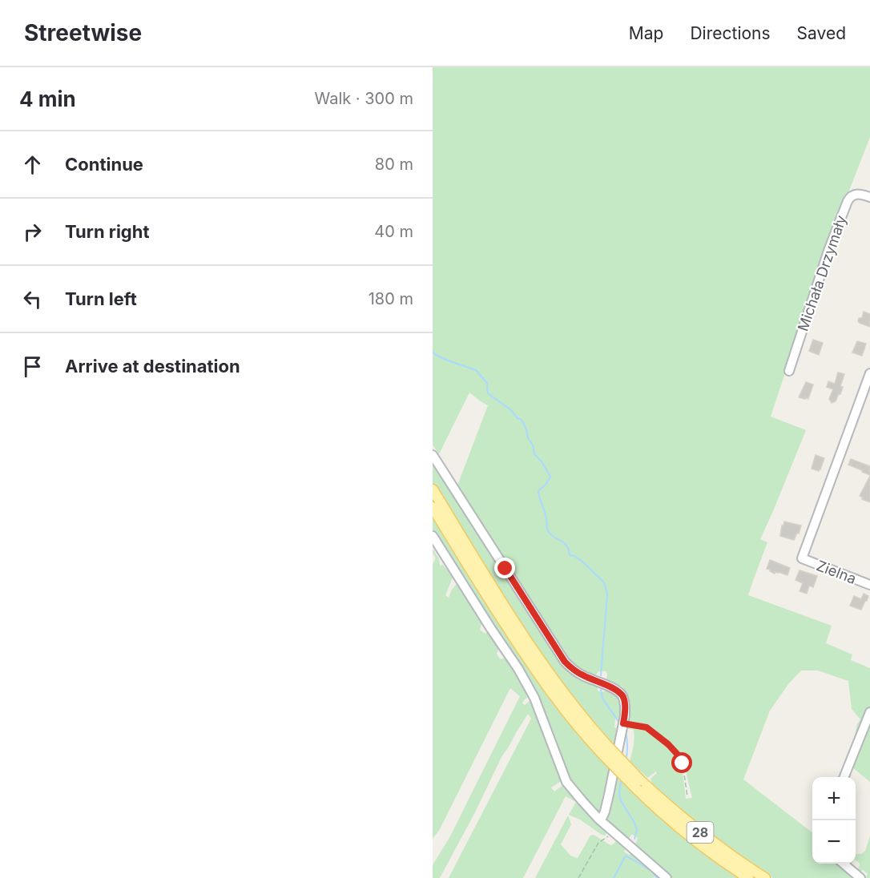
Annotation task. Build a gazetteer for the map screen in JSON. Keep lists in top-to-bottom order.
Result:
{
  "streets": {
    "main road": ["28"],
    "street": ["Michała Drzymały", "Zielna"]
  },
  "page": {
    "header": "Streetwise",
    "nav": ["Map", "Directions", "Saved"],
    "heading": ["4 min", "Walk · 300 m"],
    "list": [
      ["Continue", "80 m"],
      ["Turn right", "40 m"],
      ["Turn left", "180 m"],
      "Arrive at destination"
    ],
    "map_buttons": ["+", "−"]
  }
}
